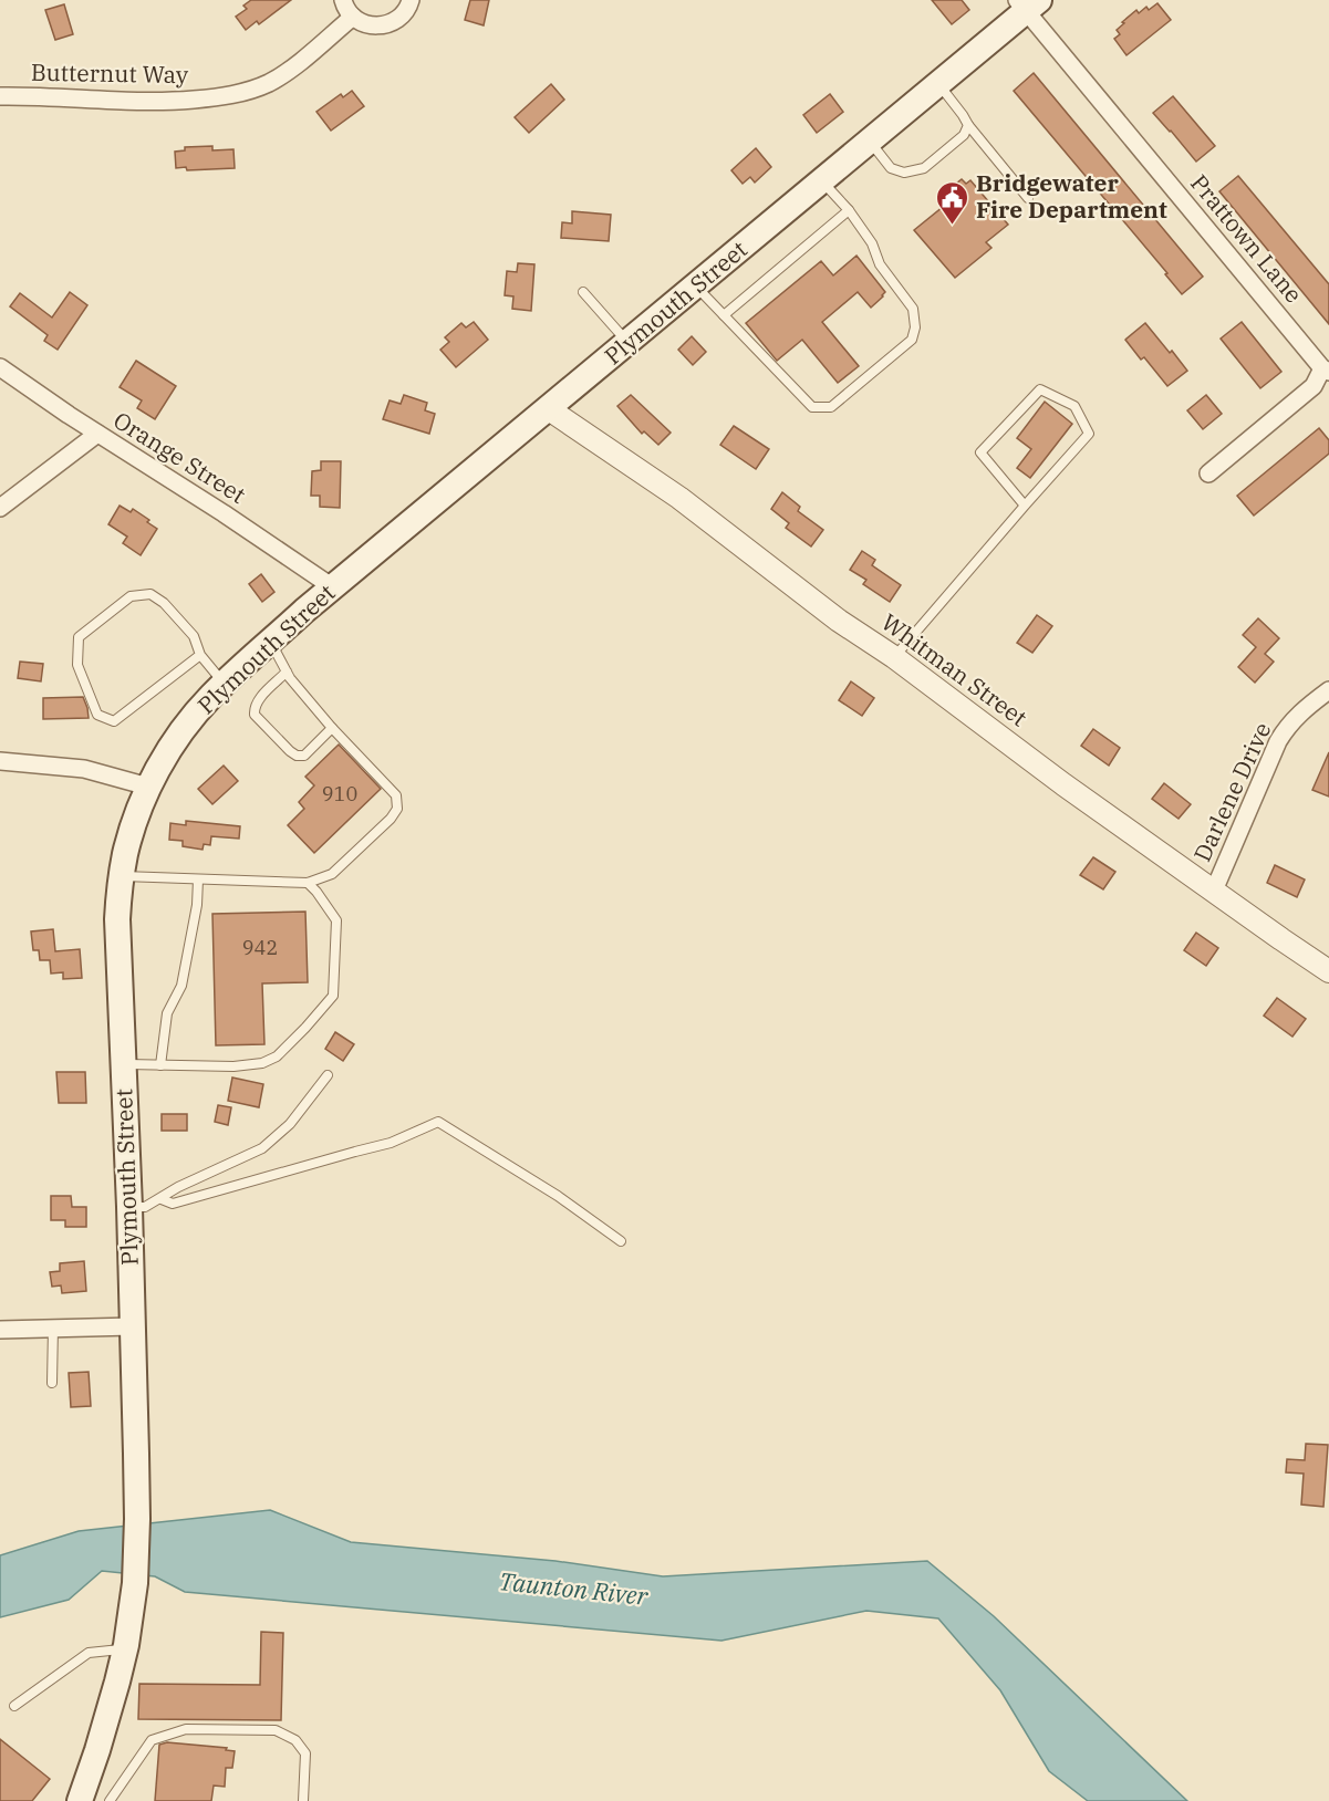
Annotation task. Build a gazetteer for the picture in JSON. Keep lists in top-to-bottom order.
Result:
{
  "streets": {
    "main road": ["Plymouth Street"],
    "street": [
      "Butternut Way",
      "Prattown Lane",
      "Orange Street",
      "Whitman Street",
      "Darlene Drive"
    ]
  },
  "crossings": [
    ["Prattown Lane", "Plymouth Street"],
    ["Plymouth Street", "Orange Street"],
    ["Plymouth Street", "Whitman Street"],
    ["Whitman Street", "Darlene Drive"]
  ],
  "water": ["Taunton River"],
  "places": {
    "public building": ["Bridgewater Fire Department"]
  },
  "house_numbers": ["910", "942"]
}
